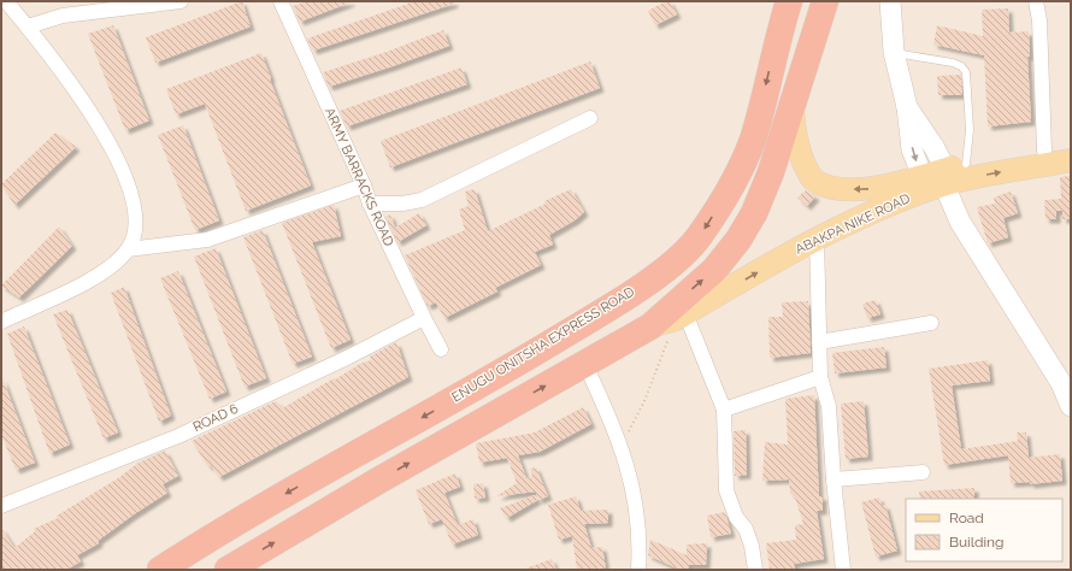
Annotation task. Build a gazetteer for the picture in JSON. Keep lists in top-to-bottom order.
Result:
{
  "streets": {
    "highway": ["ENUGU ONITSHA EXPRESS ROAD"],
    "main road": ["ABAKPA NIKE ROAD"],
    "street": ["ARMY BARRACKS ROAD", "ROAD 6"]
  },
  "crossings": [
    ["ARMY BARRACKS ROAD", "ROAD 6"]
  ],
  "legend": ["Road", "Building"]
}
